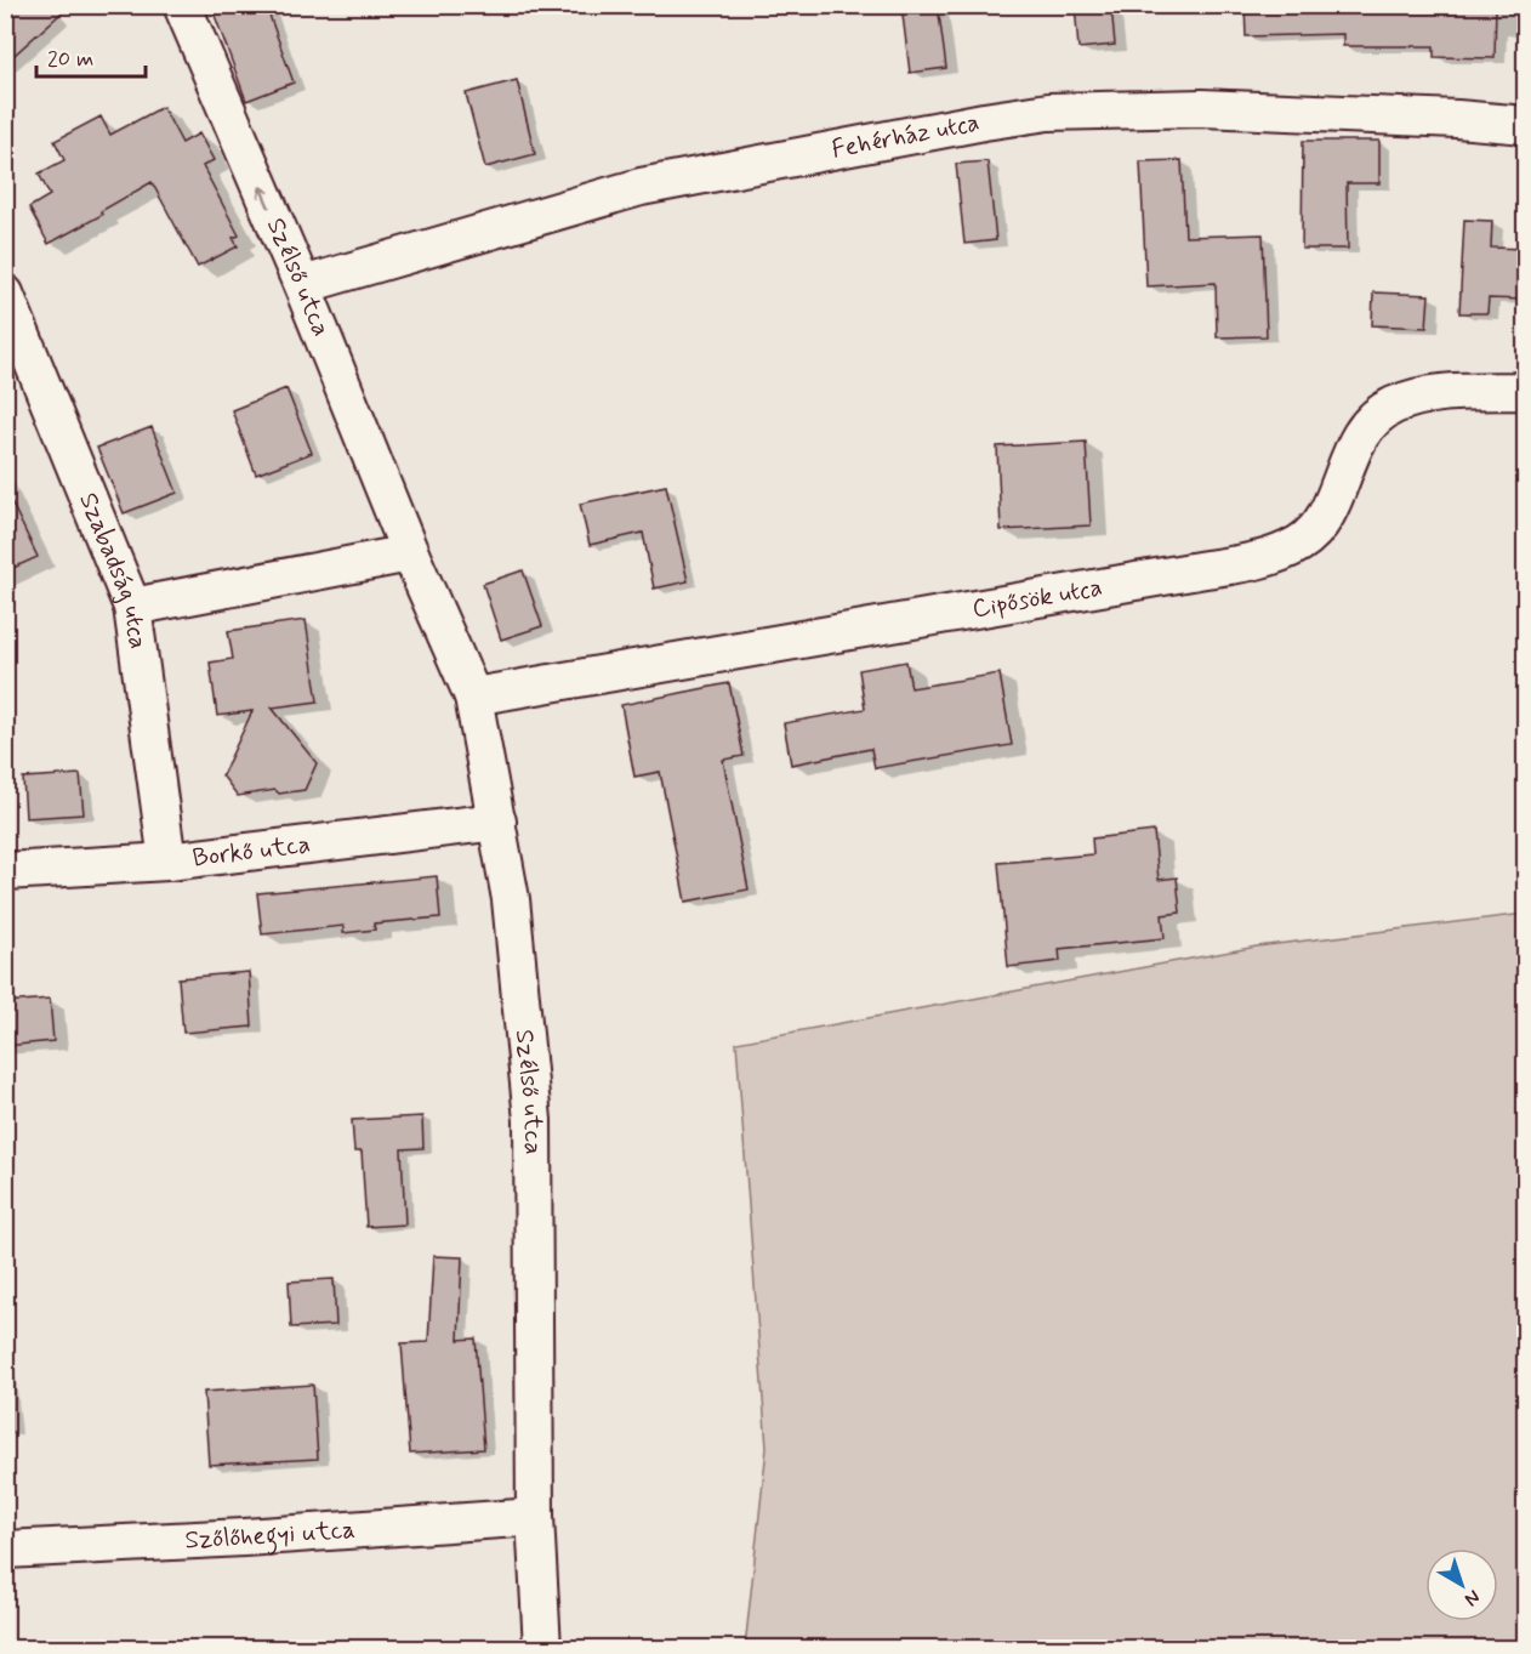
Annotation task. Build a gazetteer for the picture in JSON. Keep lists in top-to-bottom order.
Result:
{
  "streets": {
    "street": [
      "Fehérház utca",
      "Szélső utca",
      "Szabadság utca",
      "Cipősök utca",
      "Borkő utca",
      "Szőlőhegyi utca"
    ]
  },
  "crossings": [
    ["Fehérház utca", "Szélső utca"],
    ["Szélső utca", "Cipősök utca"],
    ["Szélső utca", "Borkő utca"],
    ["Szélső utca", "Szőlőhegyi utca"],
    ["Szabadság utca", "Borkő utca"]
  ],
  "scale_bar": "20 m",
  "north": "bottom right"
}
